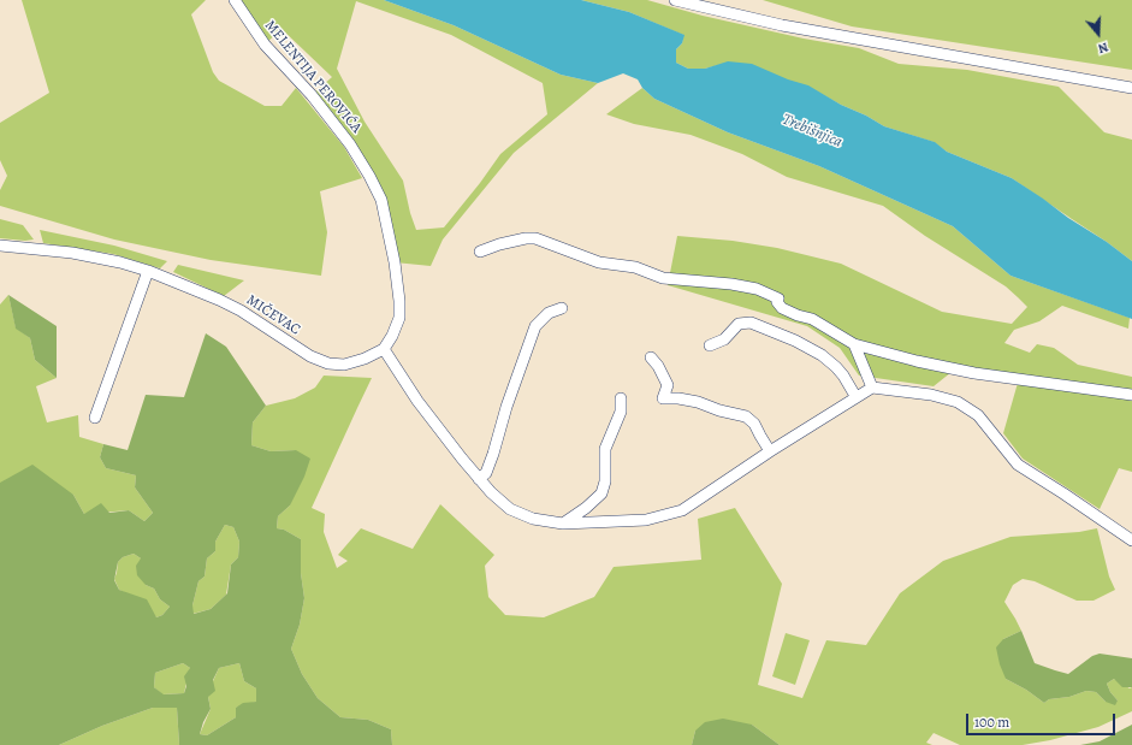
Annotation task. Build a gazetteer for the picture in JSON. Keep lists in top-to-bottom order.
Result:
{
  "streets": {
    "street": ["MELENTIJA PEROVIĆA", "MIČEVAC"]
  },
  "crossings": [
    ["MELENTIJA PEROVIĆA", "MIČEVAC"]
  ],
  "water": ["Trebišnjica"],
  "scale_bar": "100 m",
  "north": "bottom"
}
